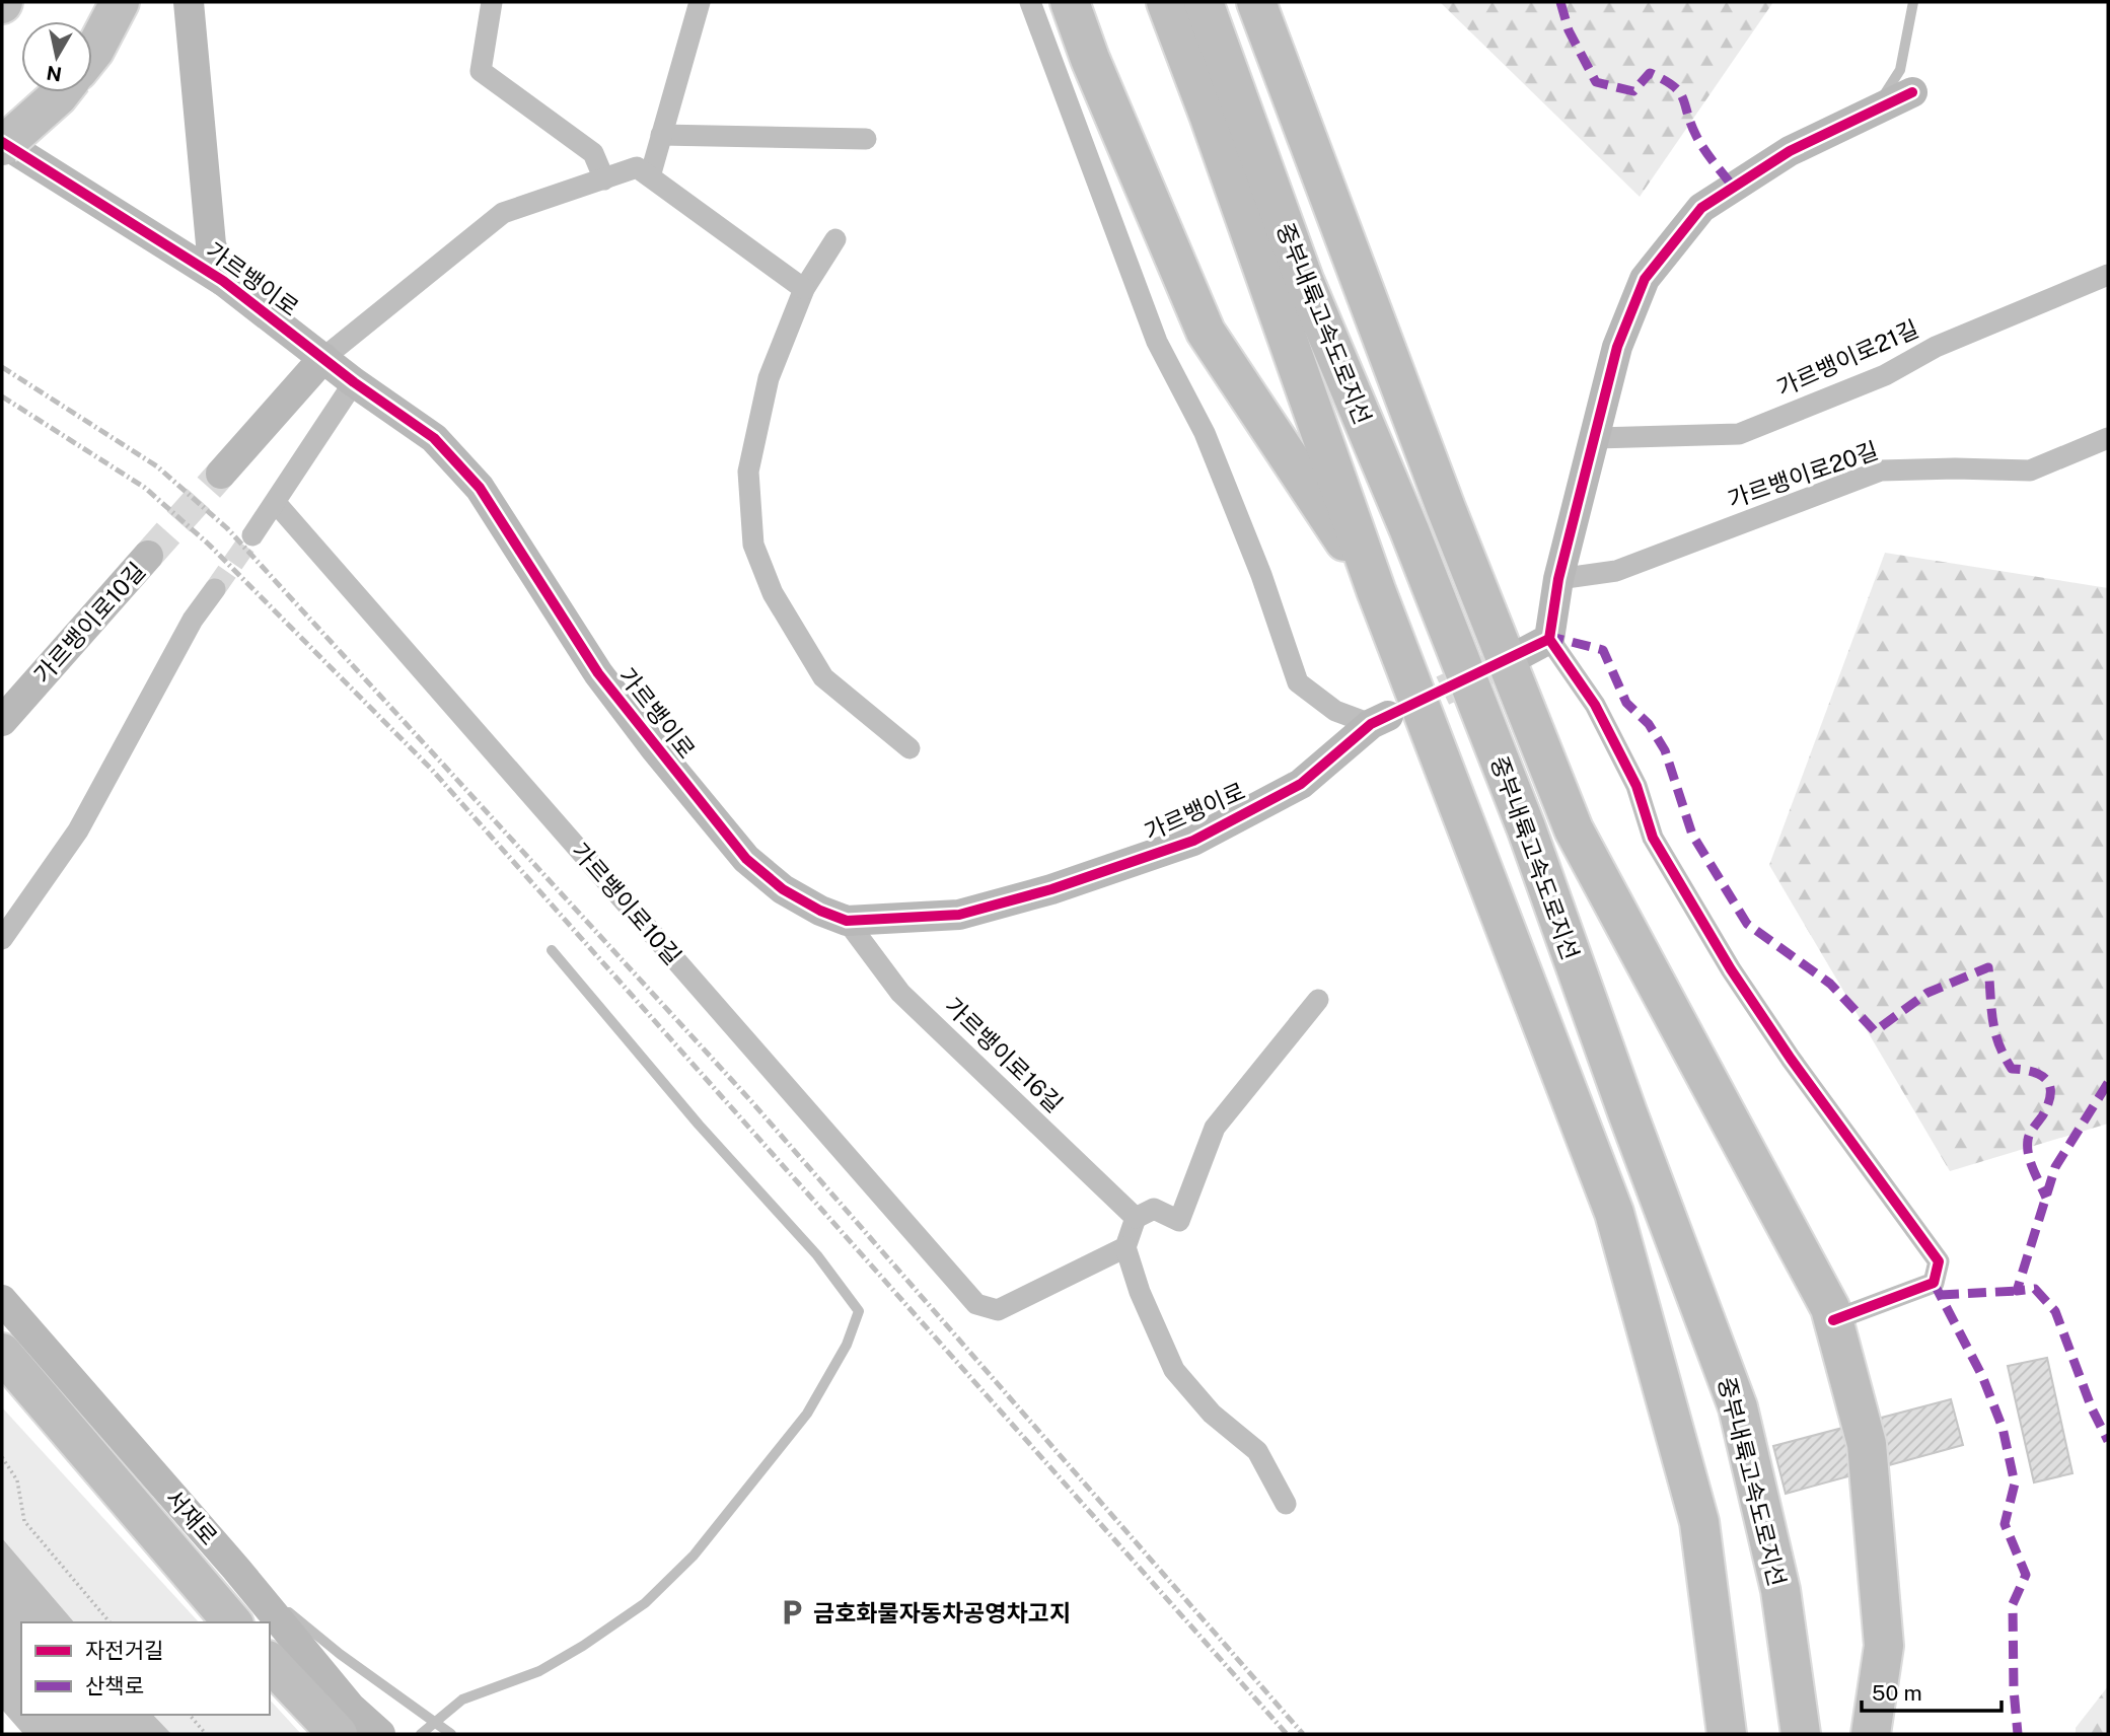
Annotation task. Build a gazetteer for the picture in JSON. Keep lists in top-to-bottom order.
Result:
{
  "streets": {
    "highway": ["중부내륙고속도로지선"],
    "street": [
      "가르뱅이로",
      "가르뱅이로21길",
      "가르뱅이로20길",
      "가르뱅이로10길",
      "가르뱅이로16길",
      "서재로"
    ]
  },
  "crossings": [
    ["가르뱅이로", "가르뱅이로16길"]
  ],
  "places": {
    "parking": ["금호화물자동차공영차고지"]
  },
  "legend": ["자전거길", "산책로"],
  "scale_bar": "50 m",
  "north": "bottom"
}
